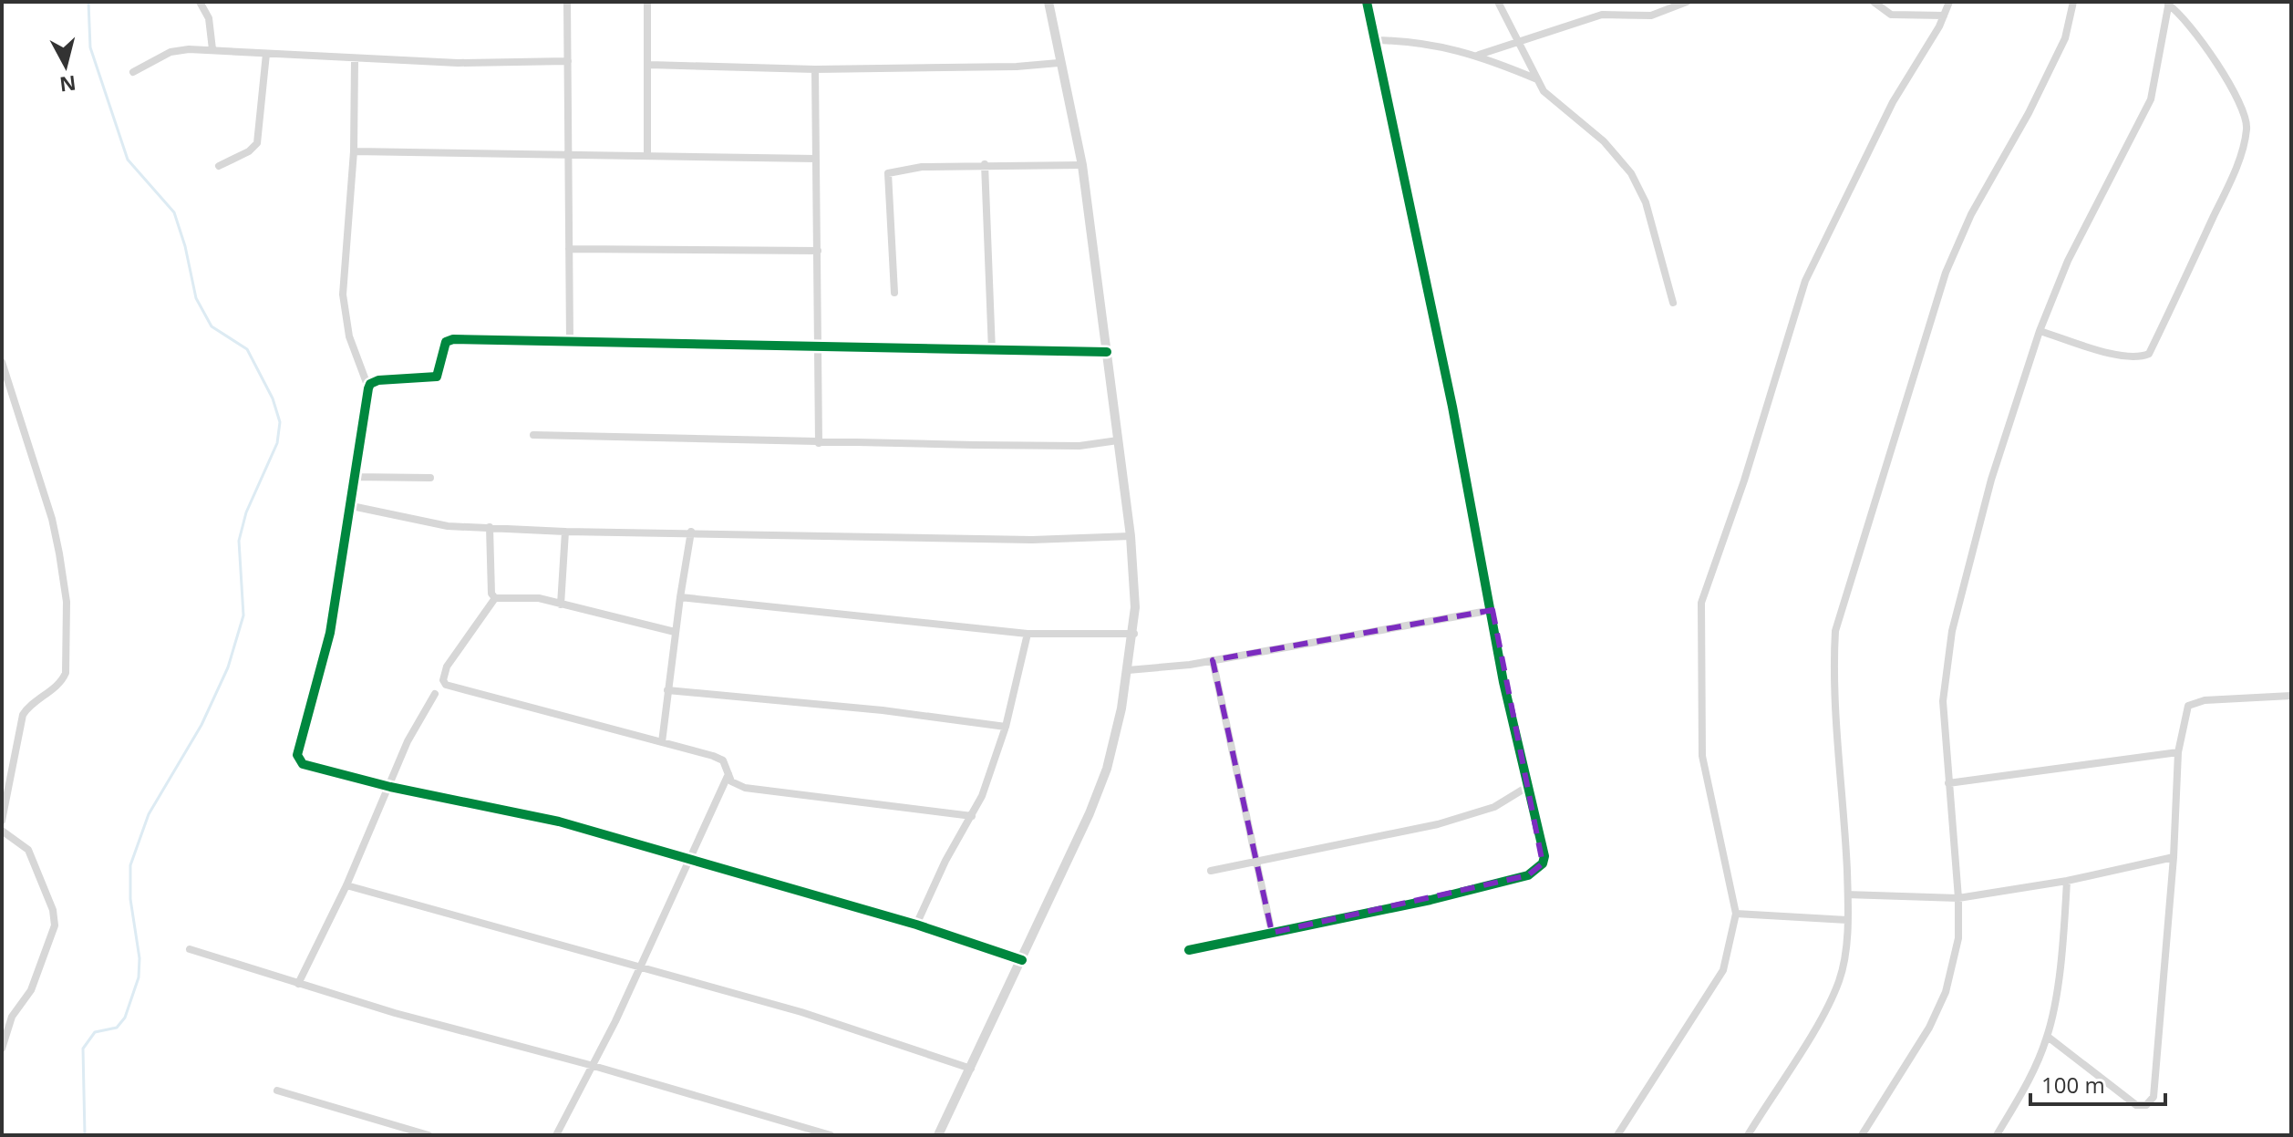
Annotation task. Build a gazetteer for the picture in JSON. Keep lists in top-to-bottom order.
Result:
{
  "scale_bar": "100 m",
  "north": "bottom"
}
